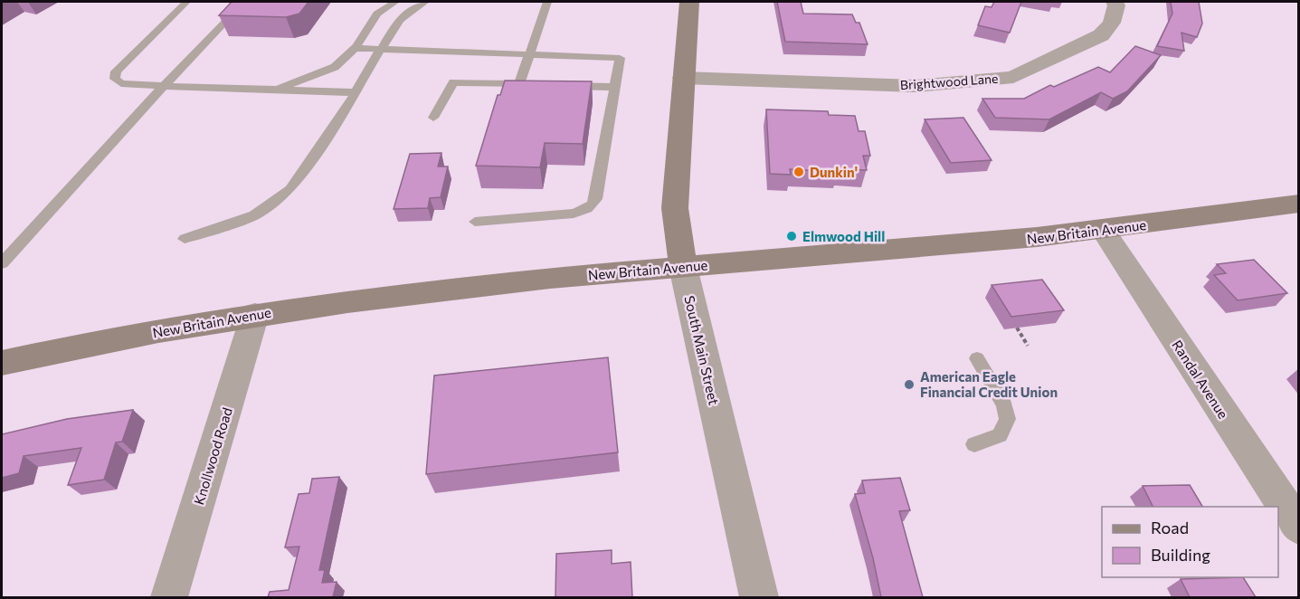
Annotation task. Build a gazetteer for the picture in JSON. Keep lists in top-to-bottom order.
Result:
{
  "streets": {
    "main road": ["New Britain Avenue", "South Main Street"],
    "street": ["Brightwood Lane", "Randal Avenue", "Knollwood Road"]
  },
  "crossings": [
    ["Brightwood Lane", "South Main Street"],
    ["New Britain Avenue", "South Main Street"],
    ["New Britain Avenue", "Randal Avenue"],
    ["New Britain Avenue", "Knollwood Road"]
  ],
  "places": ["Dunkin'", "Elmwood Hill", "American Eagle Financial Credit Union"],
  "legend": ["Road", "Building"]
}
